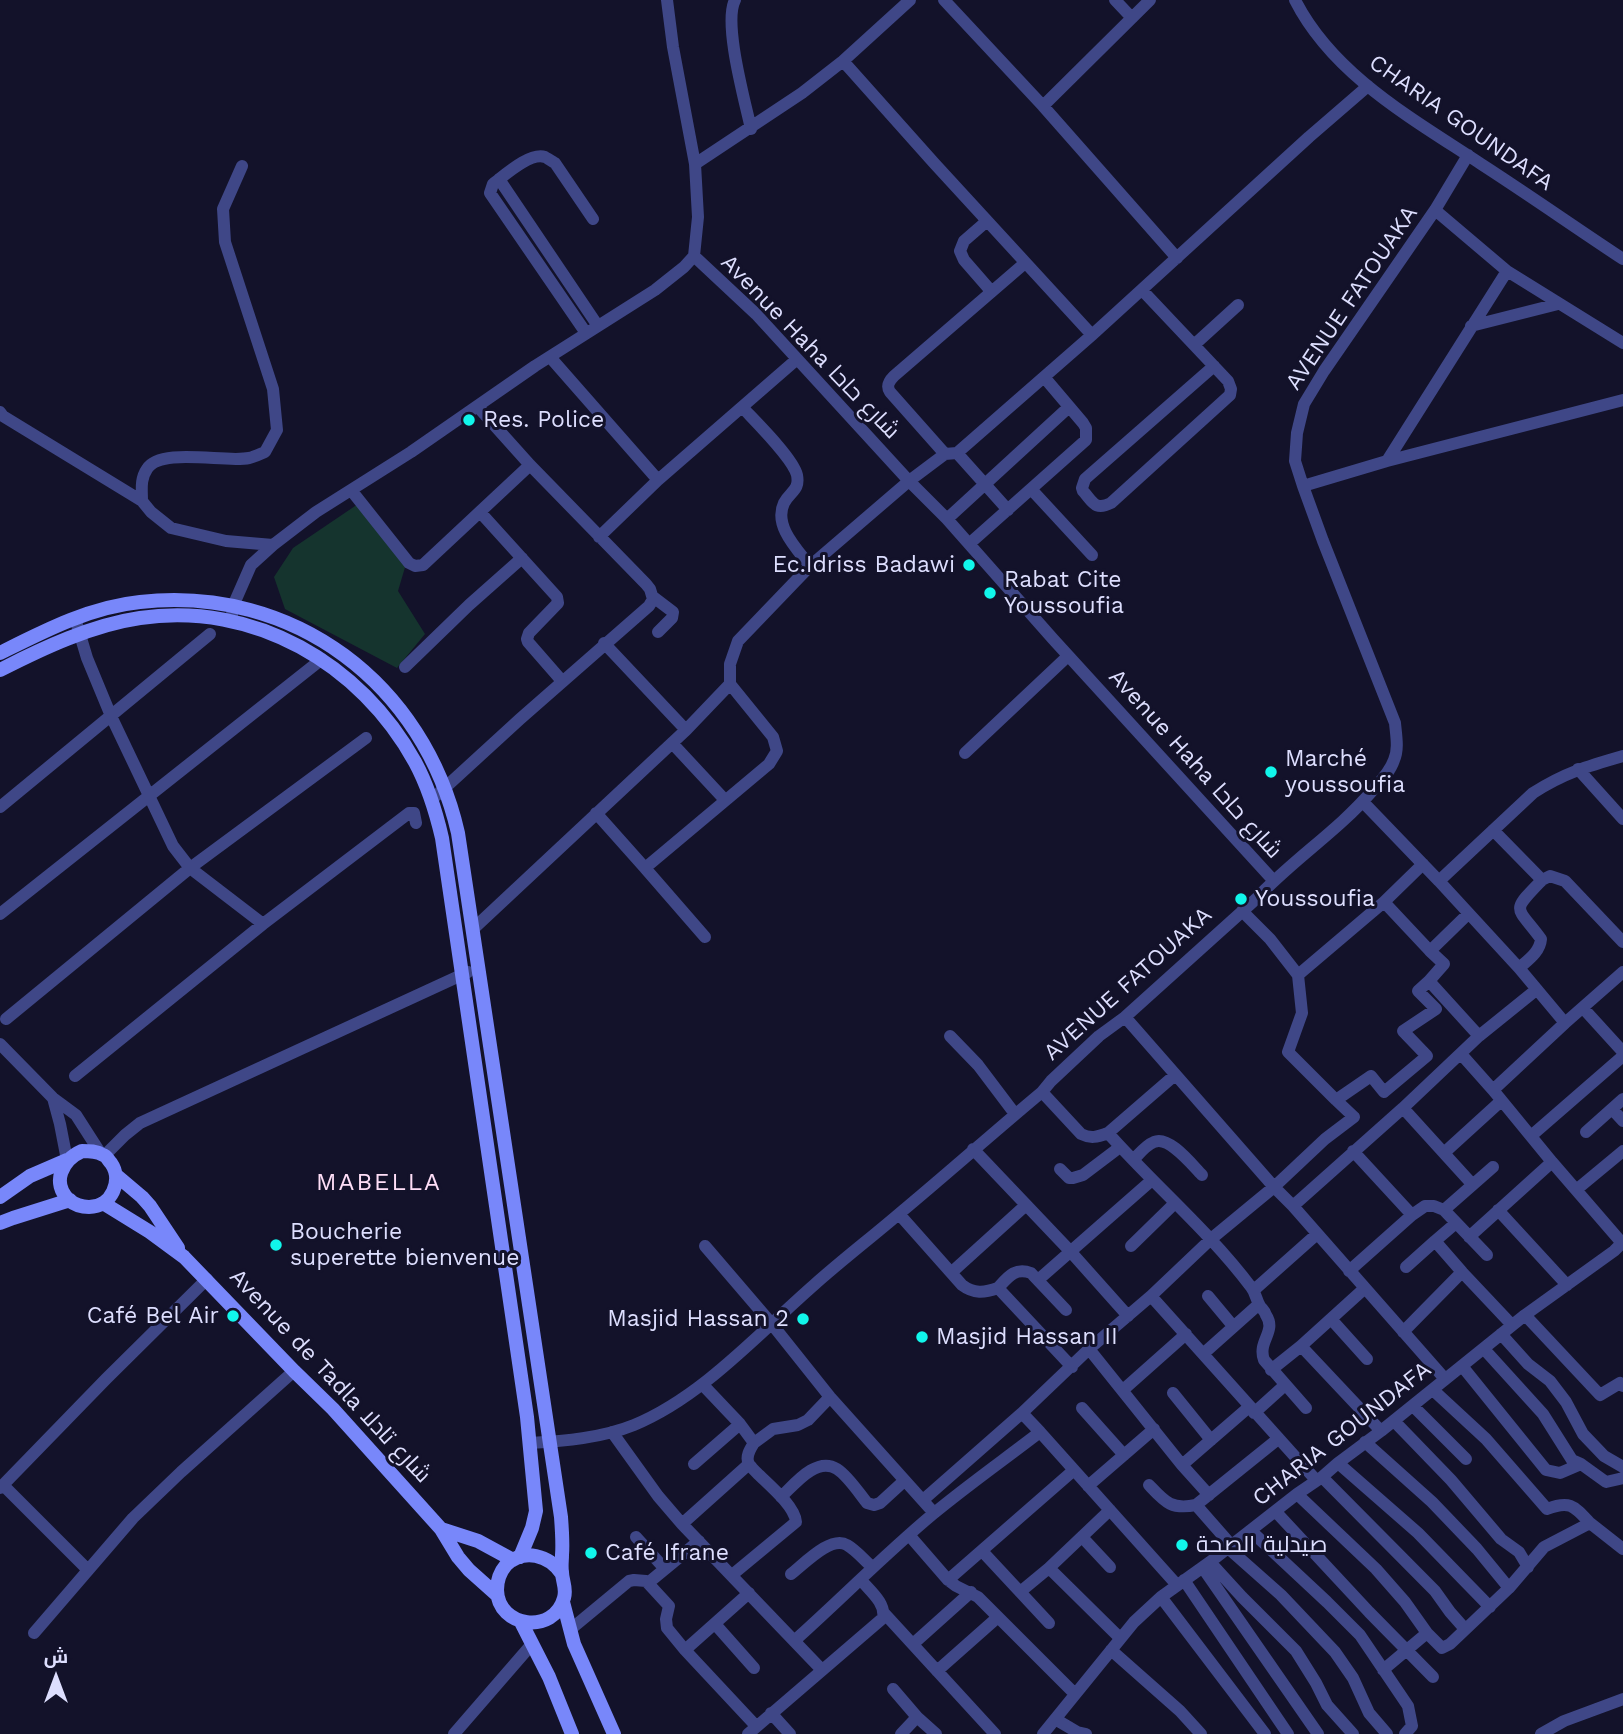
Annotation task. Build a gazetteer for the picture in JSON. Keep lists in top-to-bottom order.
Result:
{
  "streets": {
    "street": [
      "CHARIA GOUNDAFA",
      "AVENUE FATOUAKA",
      "Avenue Haha شارع حاحا",
      "Avenue de Tadla شارع تادلا"
    ]
  },
  "crossings": [
    ["CHARIA GOUNDAFA", "AVENUE FATOUAKA"],
    ["AVENUE FATOUAKA", "Avenue Haha شارع حاحا"]
  ],
  "districts": ["MABELLA"],
  "places": [
    "Res. Police",
    "Ec.Idriss Badawi",
    "Rabat Cite Youssoufia",
    "Marché youssoufia",
    "Youssoufia",
    "Boucherie superette bienvenue",
    "Café Bel Air",
    "Masjid Hassan 2",
    "Masjid Hassan II",
    "صيدلية الصحة",
    "Café Ifrane"
  ],
  "north": "top"
}
